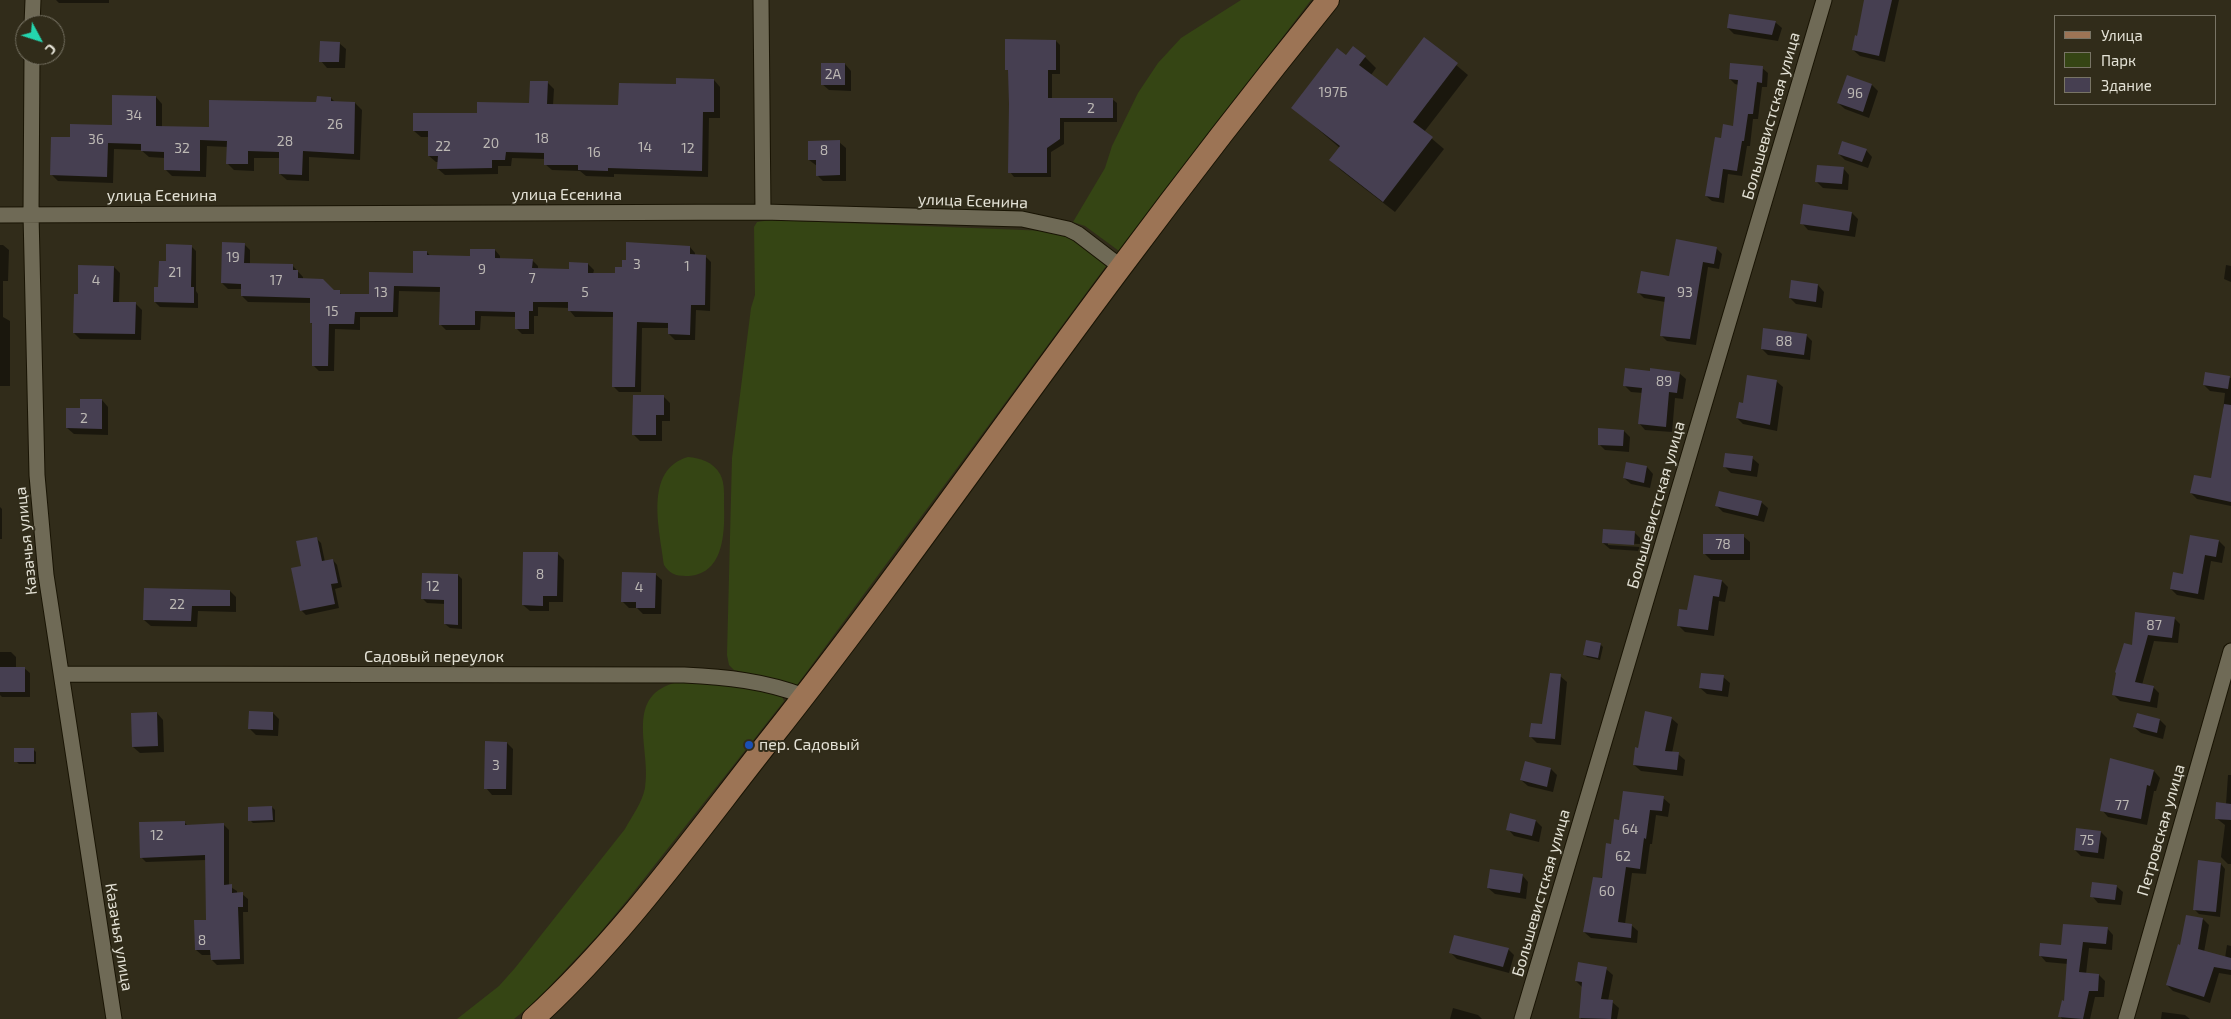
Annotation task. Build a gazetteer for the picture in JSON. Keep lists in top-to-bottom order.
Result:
{
  "streets": {
    "street": [
      "Большевистская улица",
      "улица Есенина",
      "Казачья улица",
      "Садовый переулок",
      "Петровская улица"
    ]
  },
  "crossings": [
    ["улица Есенина", "Казачья улица"],
    ["Казачья улица", "Садовый переулок"]
  ],
  "places": ["пер. Садовый"],
  "house_numbers": [
    "2А",
    "197Б",
    "96",
    "2",
    "34",
    "26",
    "18",
    "36",
    "28",
    "20",
    "22",
    "14",
    "32",
    "12",
    "8",
    "16",
    "19",
    "3",
    "1",
    "9",
    "21",
    "7",
    "4",
    "17",
    "13",
    "5",
    "93",
    "15",
    "88",
    "89",
    "2",
    "78",
    "8",
    "12",
    "4",
    "22",
    "87",
    "3",
    "77",
    "64",
    "12",
    "75",
    "62",
    "60",
    "8"
  ],
  "legend": ["Улица", "Парк", "Здание"],
  "north": "bottom right"
}
